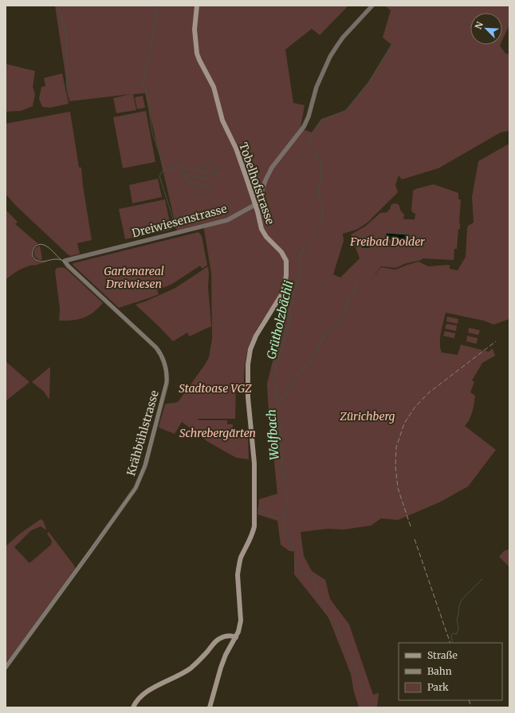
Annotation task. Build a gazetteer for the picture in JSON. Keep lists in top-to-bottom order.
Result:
{
  "streets": {
    "main road": ["Tobelhofstrasse"],
    "street": ["Dreiwiesenstrasse", "Krähbühlstrasse"]
  },
  "crossings": [
    ["Tobelhofstrasse", "Dreiwiesenstrasse"],
    ["Dreiwiesenstrasse", "Krähbühlstrasse"]
  ],
  "water": ["Grütholzbächli", "Wolfbach"],
  "parks": [
    "Freibad Dolder",
    "Gartenareal Dreiwiesen",
    "Stadtoase VGZ",
    "Zürichberg",
    "Schrebergärten"
  ],
  "legend": ["Straße", "Bahn", "Park"],
  "north": "top left"
}
